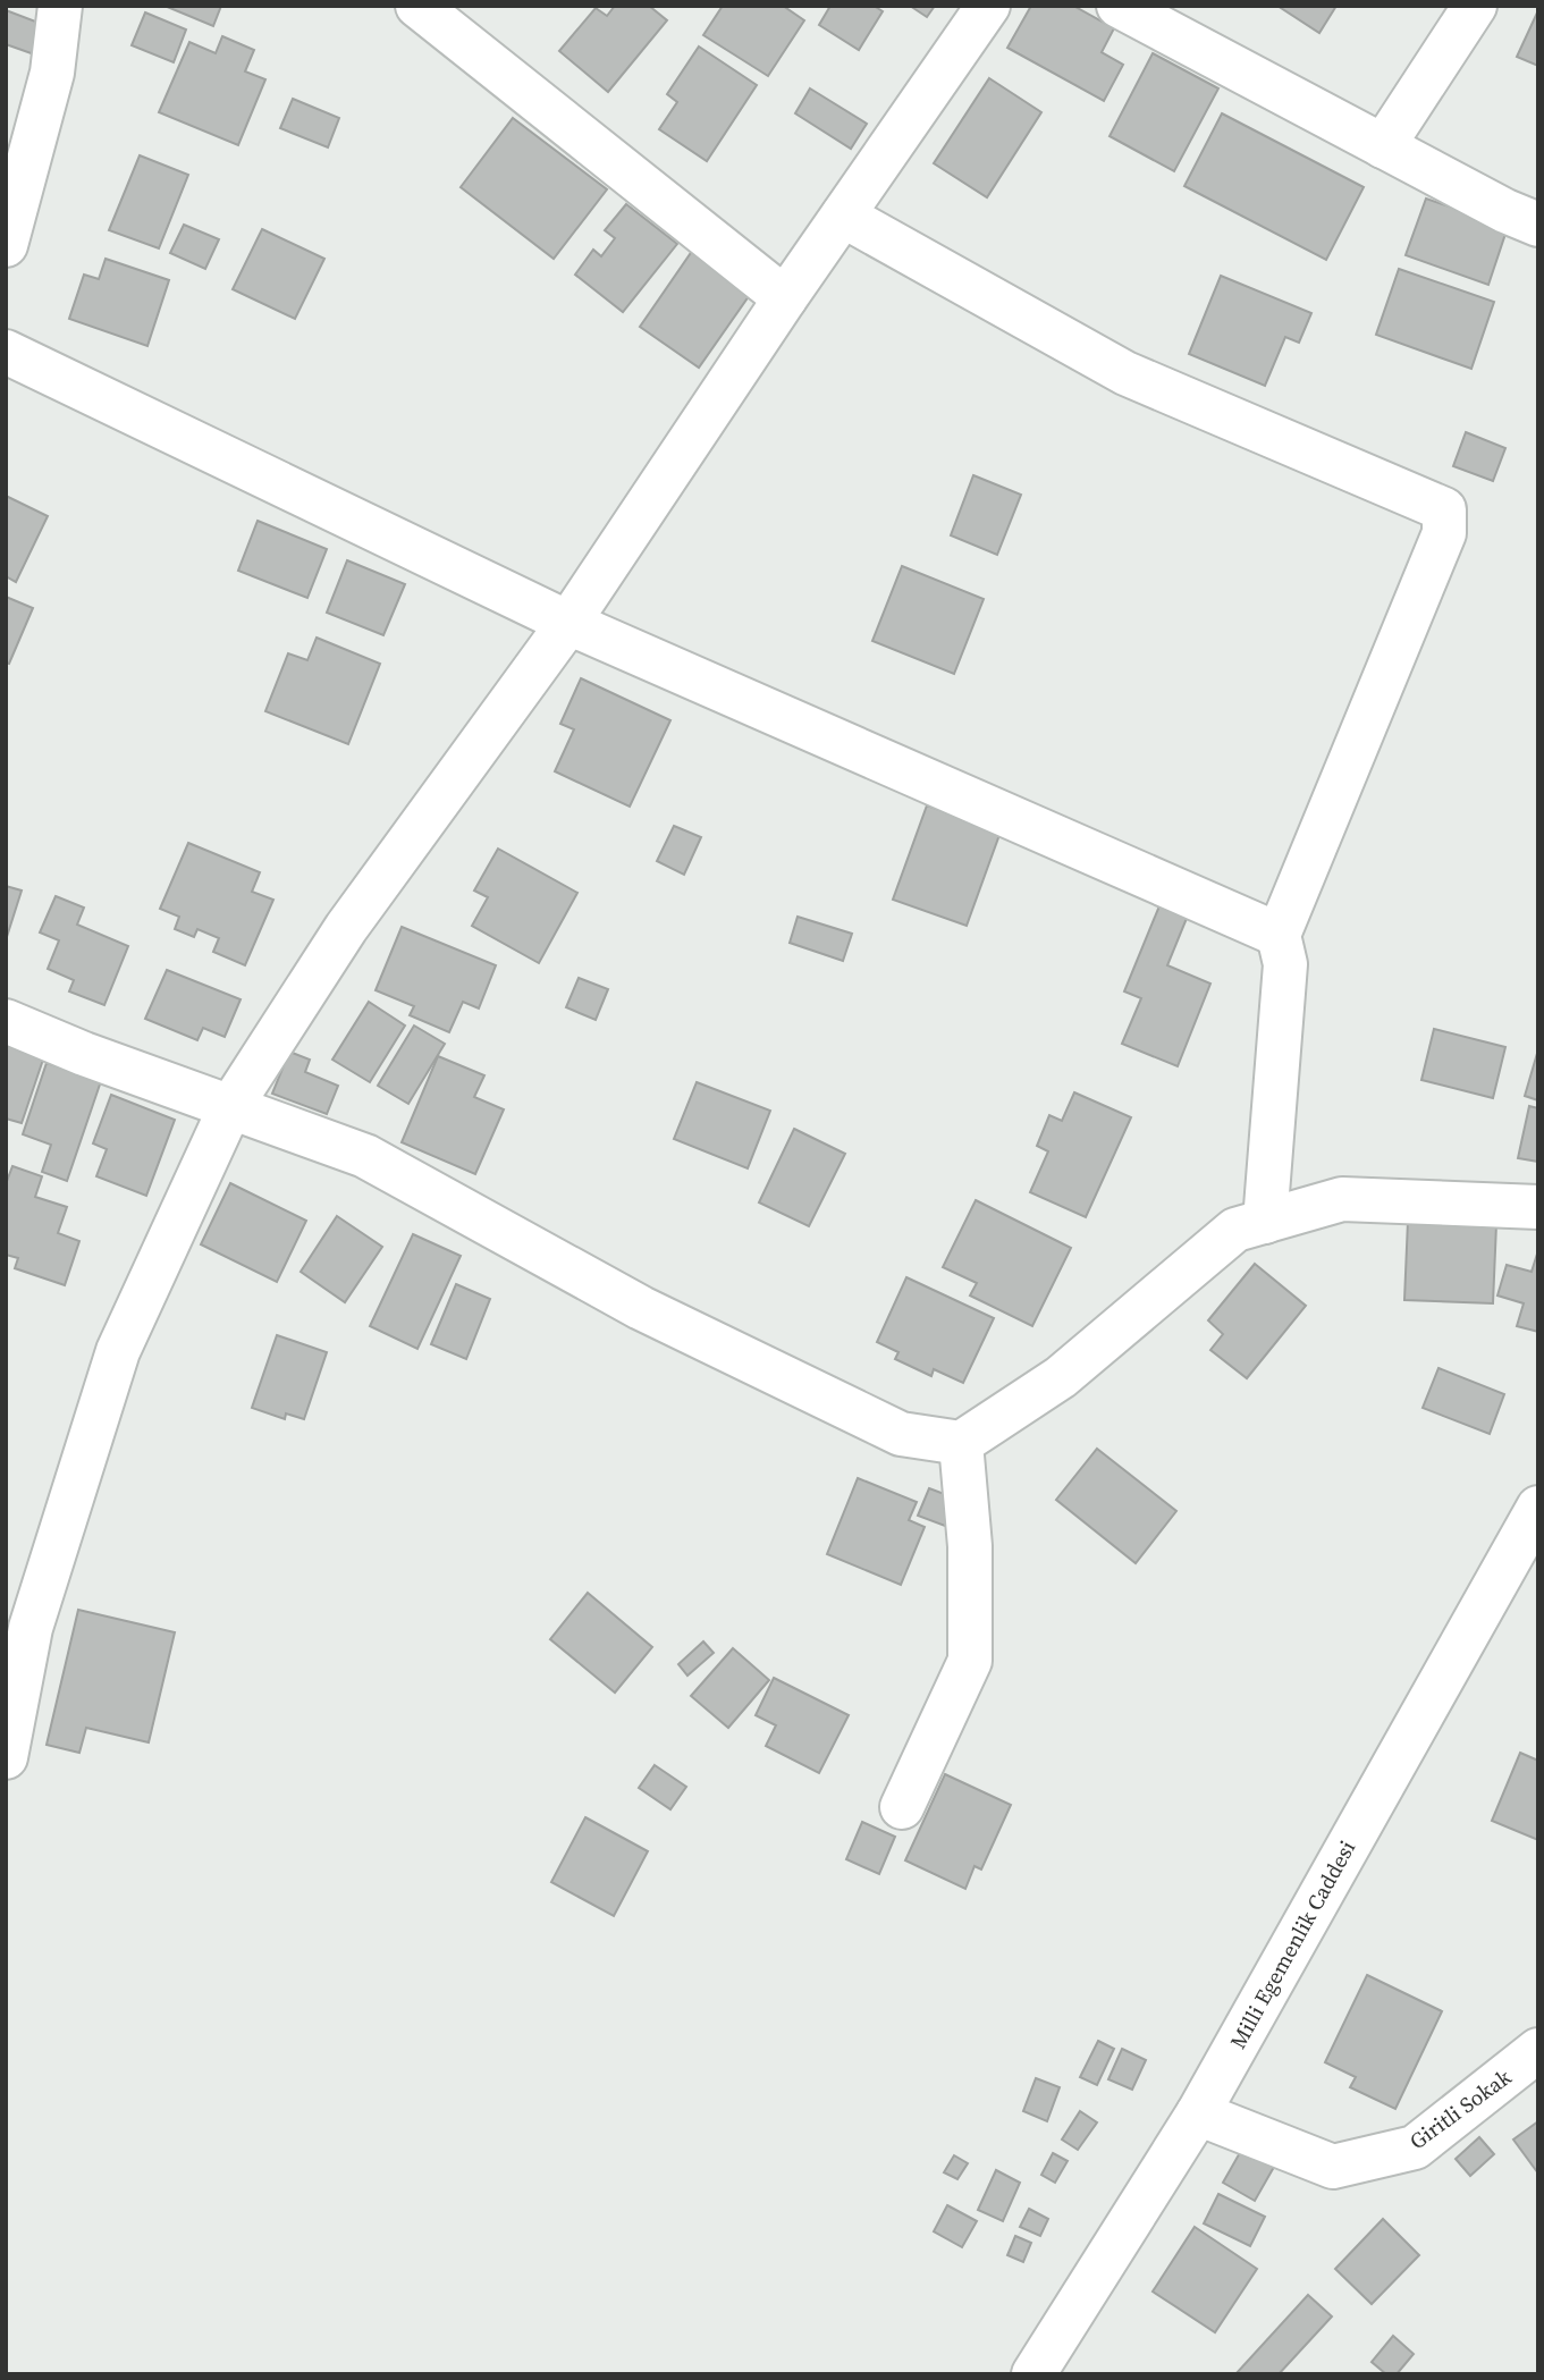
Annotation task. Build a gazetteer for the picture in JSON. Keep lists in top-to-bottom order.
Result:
{
  "streets": {
    "street": ["Milli Egemenlik Caddesi", "Giritli Sokak"]
  },
  "crossings": [
    ["Milli Egemenlik Caddesi", "Giritli Sokak"]
  ]
}
